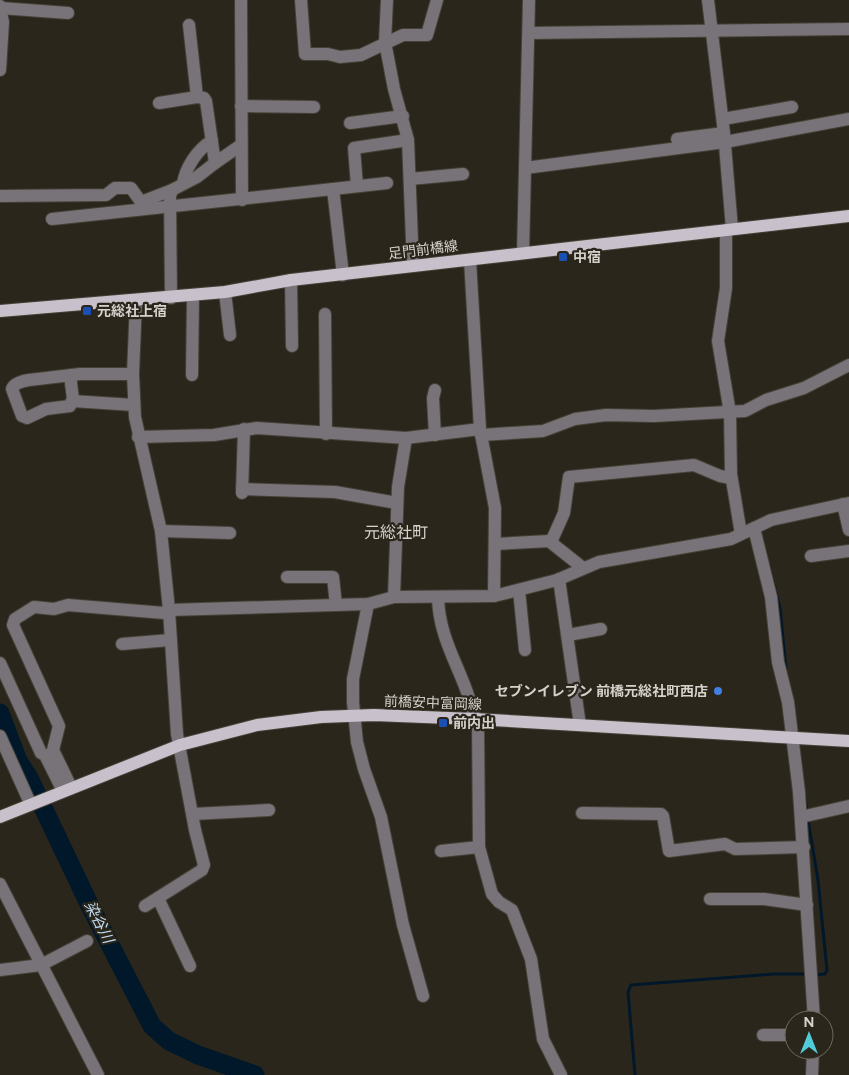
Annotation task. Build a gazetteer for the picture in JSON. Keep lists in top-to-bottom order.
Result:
{
  "streets": {
    "main road": ["足門前橋線", "前橋安中富岡線"]
  },
  "districts": ["元総社町"],
  "water": ["染谷川"],
  "places": {
    "transit": ["中宿", "元総社上宿", "前内出"],
    "other": ["セブンイレブン 前橋元総社町西店"]
  },
  "north": "top"
}
